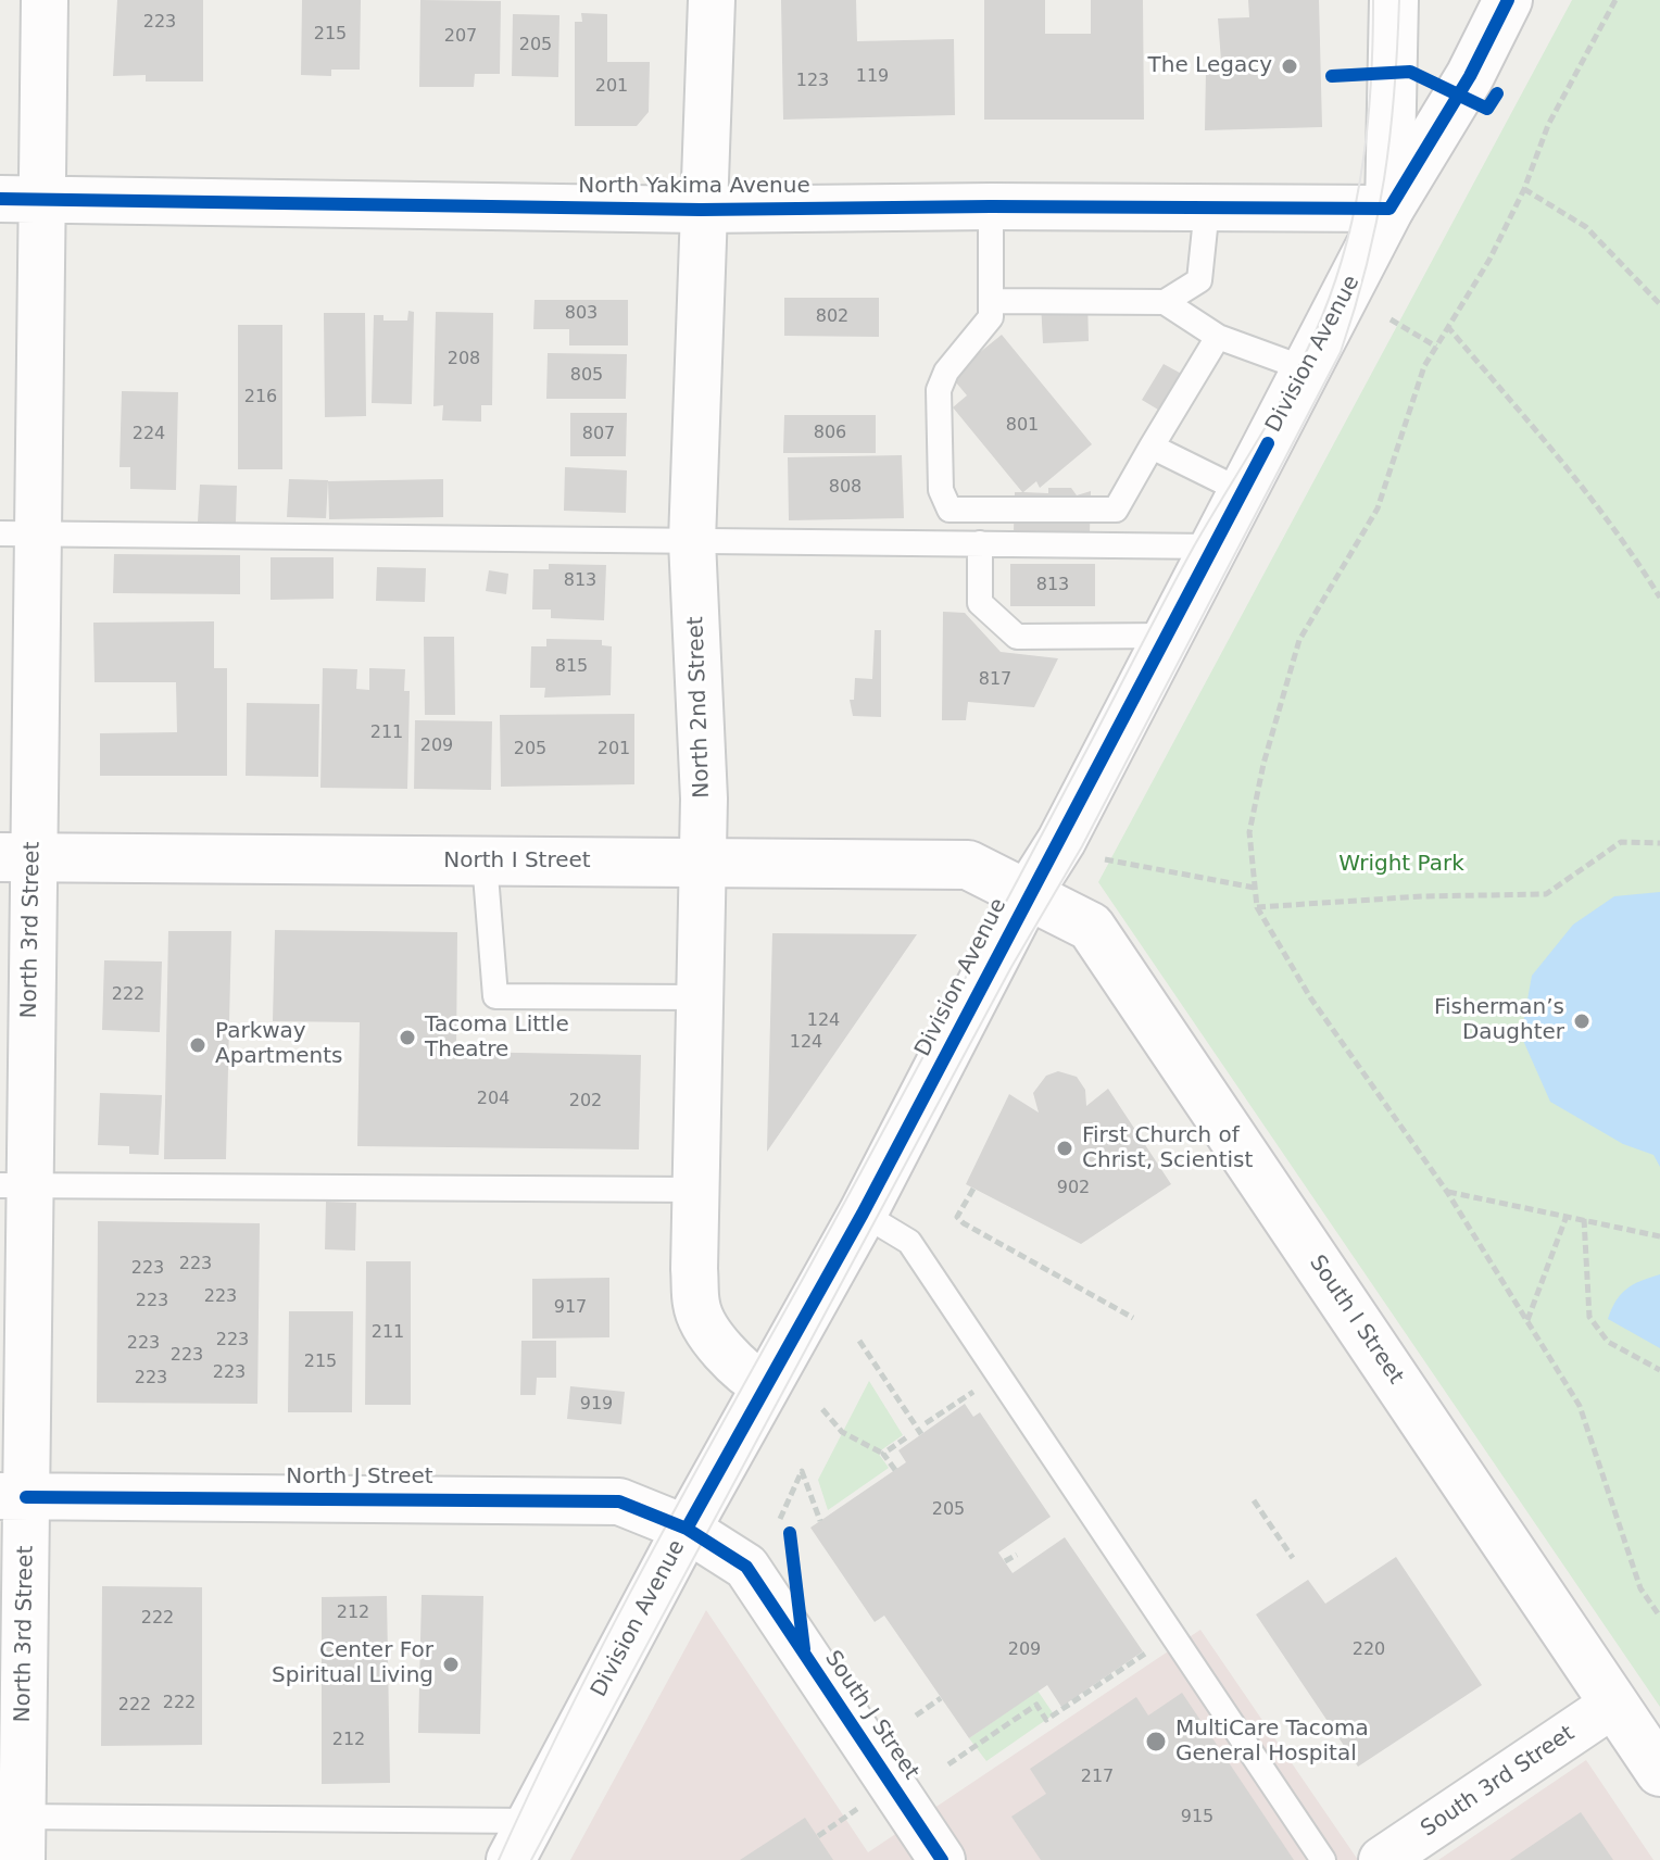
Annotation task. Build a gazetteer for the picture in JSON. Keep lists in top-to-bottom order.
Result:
{
  "streets": {
    "main road": ["Division Avenue", "North I Street", "South I Street"],
    "street": [
      "North Yakima Avenue",
      "North 2nd Street",
      "North 3rd Street",
      "North J Street",
      "South J Street",
      "South 3rd Street"
    ]
  },
  "crossings": [
    ["North Yakima Avenue", "Division Avenue"],
    ["North Yakima Avenue", "North 2nd Street"],
    ["North Yakima Avenue", "North 3rd Street"],
    ["Division Avenue", "North 2nd Street"],
    ["Division Avenue", "North I Street"],
    ["Division Avenue", "South I Street"],
    ["Division Avenue", "North J Street"],
    ["Division Avenue", "South J Street"],
    ["North 2nd Street", "North I Street"],
    ["North I Street", "North 3rd Street"],
    ["North I Street", "South I Street"],
    ["North 3rd Street", "North J Street"],
    ["South I Street", "South 3rd Street"],
    ["North J Street", "South J Street"]
  ],
  "parks": ["Wright Park"],
  "places": [
    "The Legacy",
    "Fisherman’s Daughter",
    "Tacoma Little Theatre",
    "Parkway Apartments",
    "First Church of Christ, Scientist",
    "Center For Spiritual Living",
    "MultiCare Tacoma General Hospital"
  ],
  "house_numbers": [
    "223",
    "215",
    "207",
    "205",
    "119",
    "123",
    "201",
    "803",
    "802",
    "208",
    "805",
    "216",
    "801",
    "806",
    "224",
    "807",
    "808",
    "813",
    "813",
    "815",
    "817",
    "211",
    "209",
    "205",
    "201",
    "222",
    "124",
    "124",
    "204",
    "202",
    "902",
    "223",
    "223",
    "223",
    "223",
    "917",
    "211",
    "223",
    "223",
    "223",
    "215",
    "223",
    "223",
    "919",
    "205",
    "212",
    "222",
    "209",
    "220",
    "222",
    "222",
    "212",
    "217",
    "915"
  ]
}
